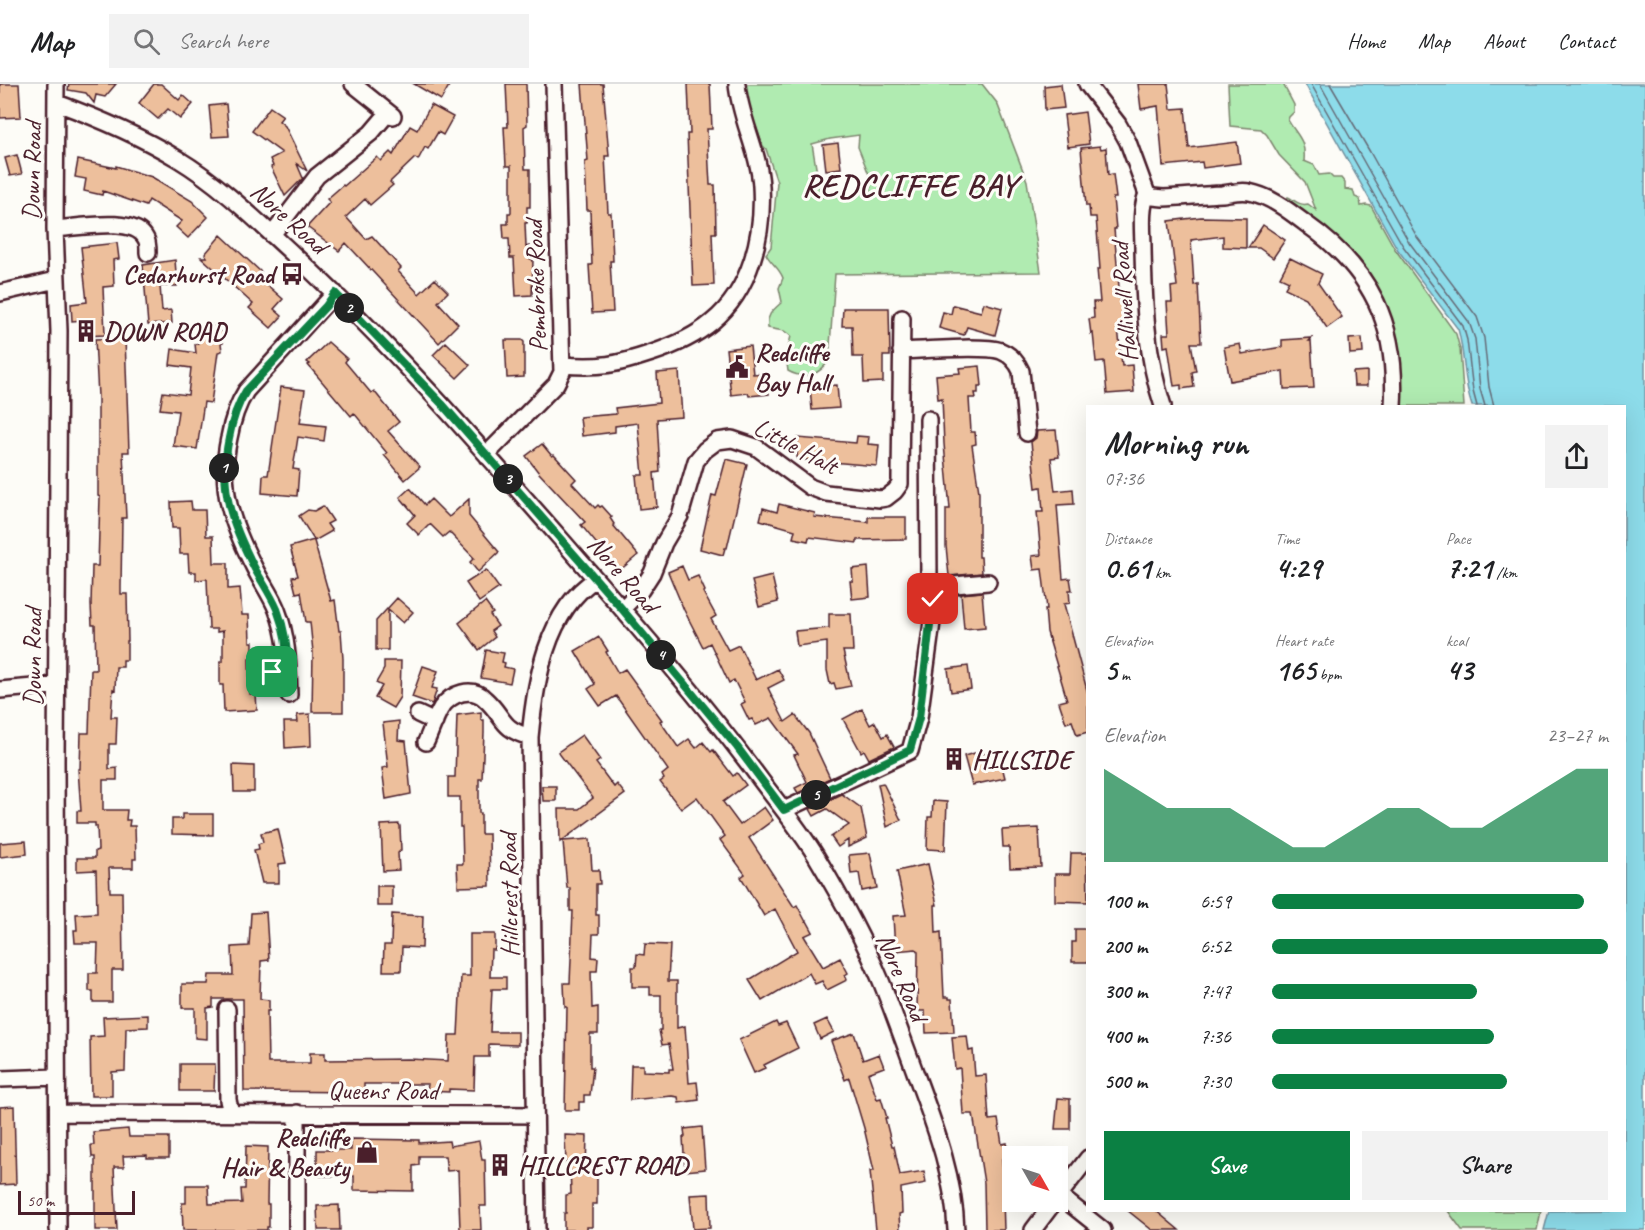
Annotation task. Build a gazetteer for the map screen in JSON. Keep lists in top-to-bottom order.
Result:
{
  "streets": {
    "street": [
      "Down Road",
      "Nore Road",
      "Pembroke Road",
      "Halliwell Road",
      "Little Halt",
      "Hillcrest Road",
      "Queens Road"
    ]
  },
  "crossings": [
    ["Down Road", "Nore Road"],
    ["Down Road", "Queens Road"],
    ["Nore Road", "Pembroke Road"],
    ["Nore Road", "Little Halt"],
    ["Nore Road", "Hillcrest Road"],
    ["Hillcrest Road", "Queens Road"]
  ],
  "districts": ["REDCLIFFE BAY"],
  "places": {
    "bus stop": ["Cedarhurst Road"],
    "building": ["DOWN ROAD", "HILLSIDE", "HILLCREST ROAD"],
    "public building": ["Redcliffe Bay Hall"],
    "shop": ["Redcliffe Hair & Beauty"]
  },
  "scale_bar": "50 m",
  "north": "bottom right",
  "page": {
    "header": "Map",
    "search": "Search here",
    "nav": [
      "Home",
      "Map",
      "About",
      "Contact"
    ],
    "pins": [
      "2",
      "1",
      "3",
      "4",
      "5"
    ],
    "heading": ["Morning run", "07:36"],
    "stats": [
      ["Distance", "0.61 km"],
      ["Time", "4:29"],
      ["Pace", "7:21 /km"],
      ["Elevation", "5 m"],
      ["Heart rate", "165 bpm"],
      ["kcal", "43"]
    ],
    "chart": ["Elevation", "23–27 m"],
    "list": [
      {
        "name": "100 m",
        "note": "6:59"
      },
      {
        "name": "200 m",
        "note": "6:52"
      },
      {
        "name": "300 m",
        "note": "7:47"
      },
      {
        "name": "400 m",
        "note": "7:36"
      },
      {
        "name": "500 m",
        "note": "7:30"
      }
    ],
    "buttons": ["Save", "Share"],
    "scale": "50 m"
  }
}
